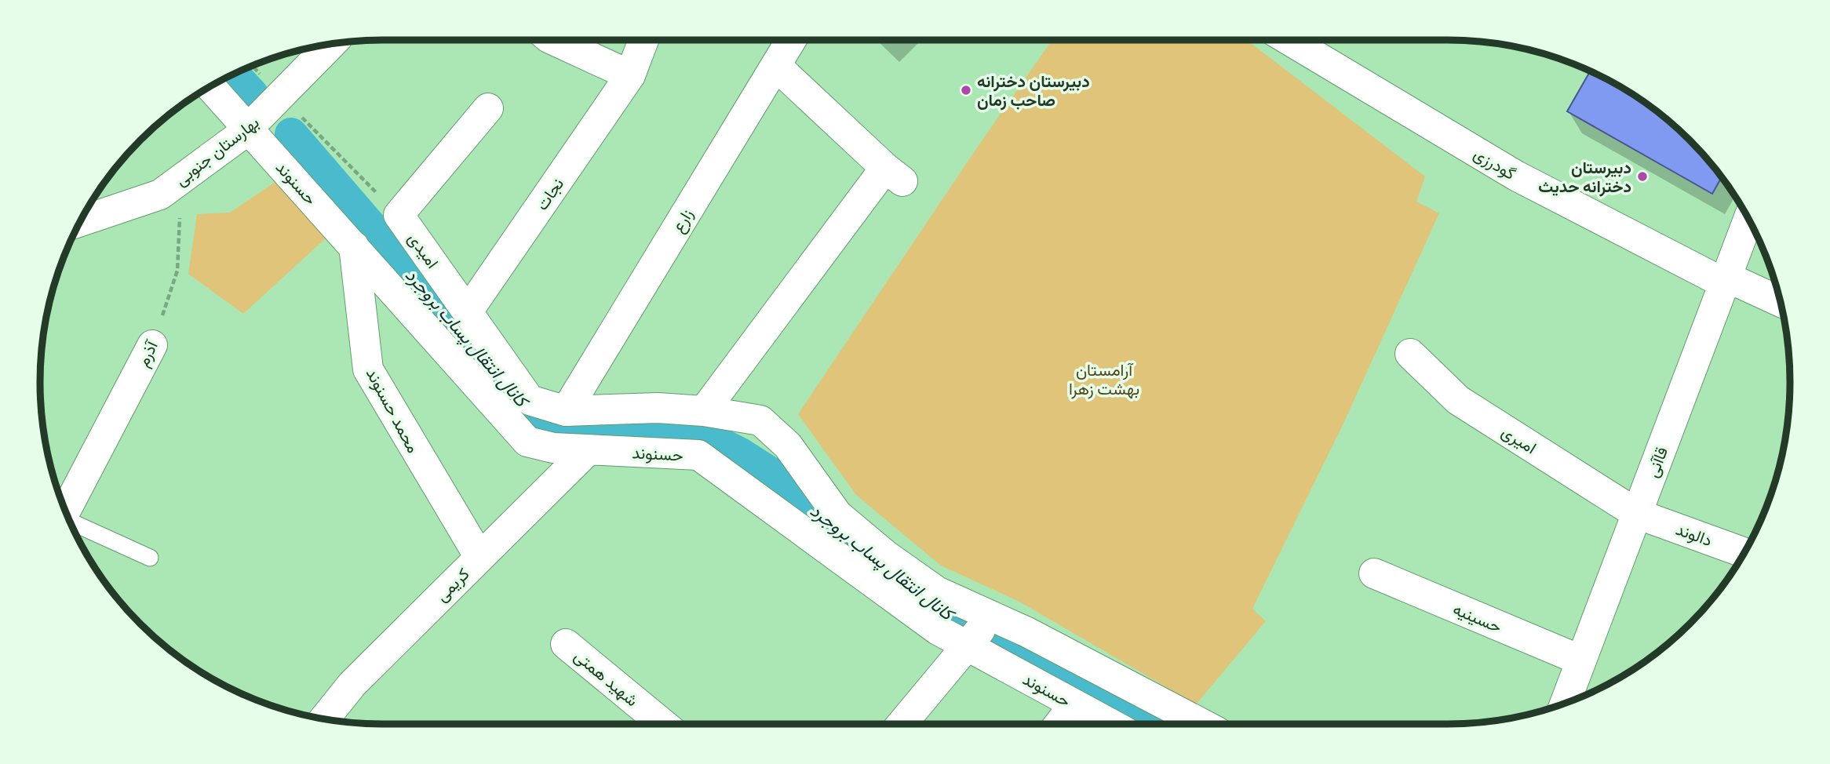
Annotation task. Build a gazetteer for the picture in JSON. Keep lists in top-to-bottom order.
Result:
{
  "streets": {
    "street": [
      "بهارستان جنوبی",
      "گودرزی",
      "حسنوند",
      "نجات",
      "زارع",
      "امیدی",
      "آذرم",
      "محمد حسنوند",
      "امیری",
      "قاآنی",
      "دالوند",
      "کریمی",
      "حسینیه",
      "شهید همتی"
    ]
  },
  "crossings": [
    ["بهارستان جنوبی", "حسنوند"],
    ["بهارستان جنوبی", "آذرم"],
    ["گودرزی", "قاآنی"],
    ["حسنوند", "محمد حسنوند"],
    ["حسنوند", "کریمی"],
    ["نجات", "امیدی"],
    ["محمد حسنوند", "کریمی"],
    ["امیری", "قاآنی"],
    ["امیری", "دالوند"],
    ["قاآنی", "دالوند"],
    ["قاآنی", "حسینیه"]
  ],
  "water": ["کانال انتقال پساب بروجرد"],
  "parks": ["آرامستان بهشت زهرا"],
  "places": ["دبیرستان دخترانه صاحب زمان", "دبیرستان دخترانه حدیث"]
}
